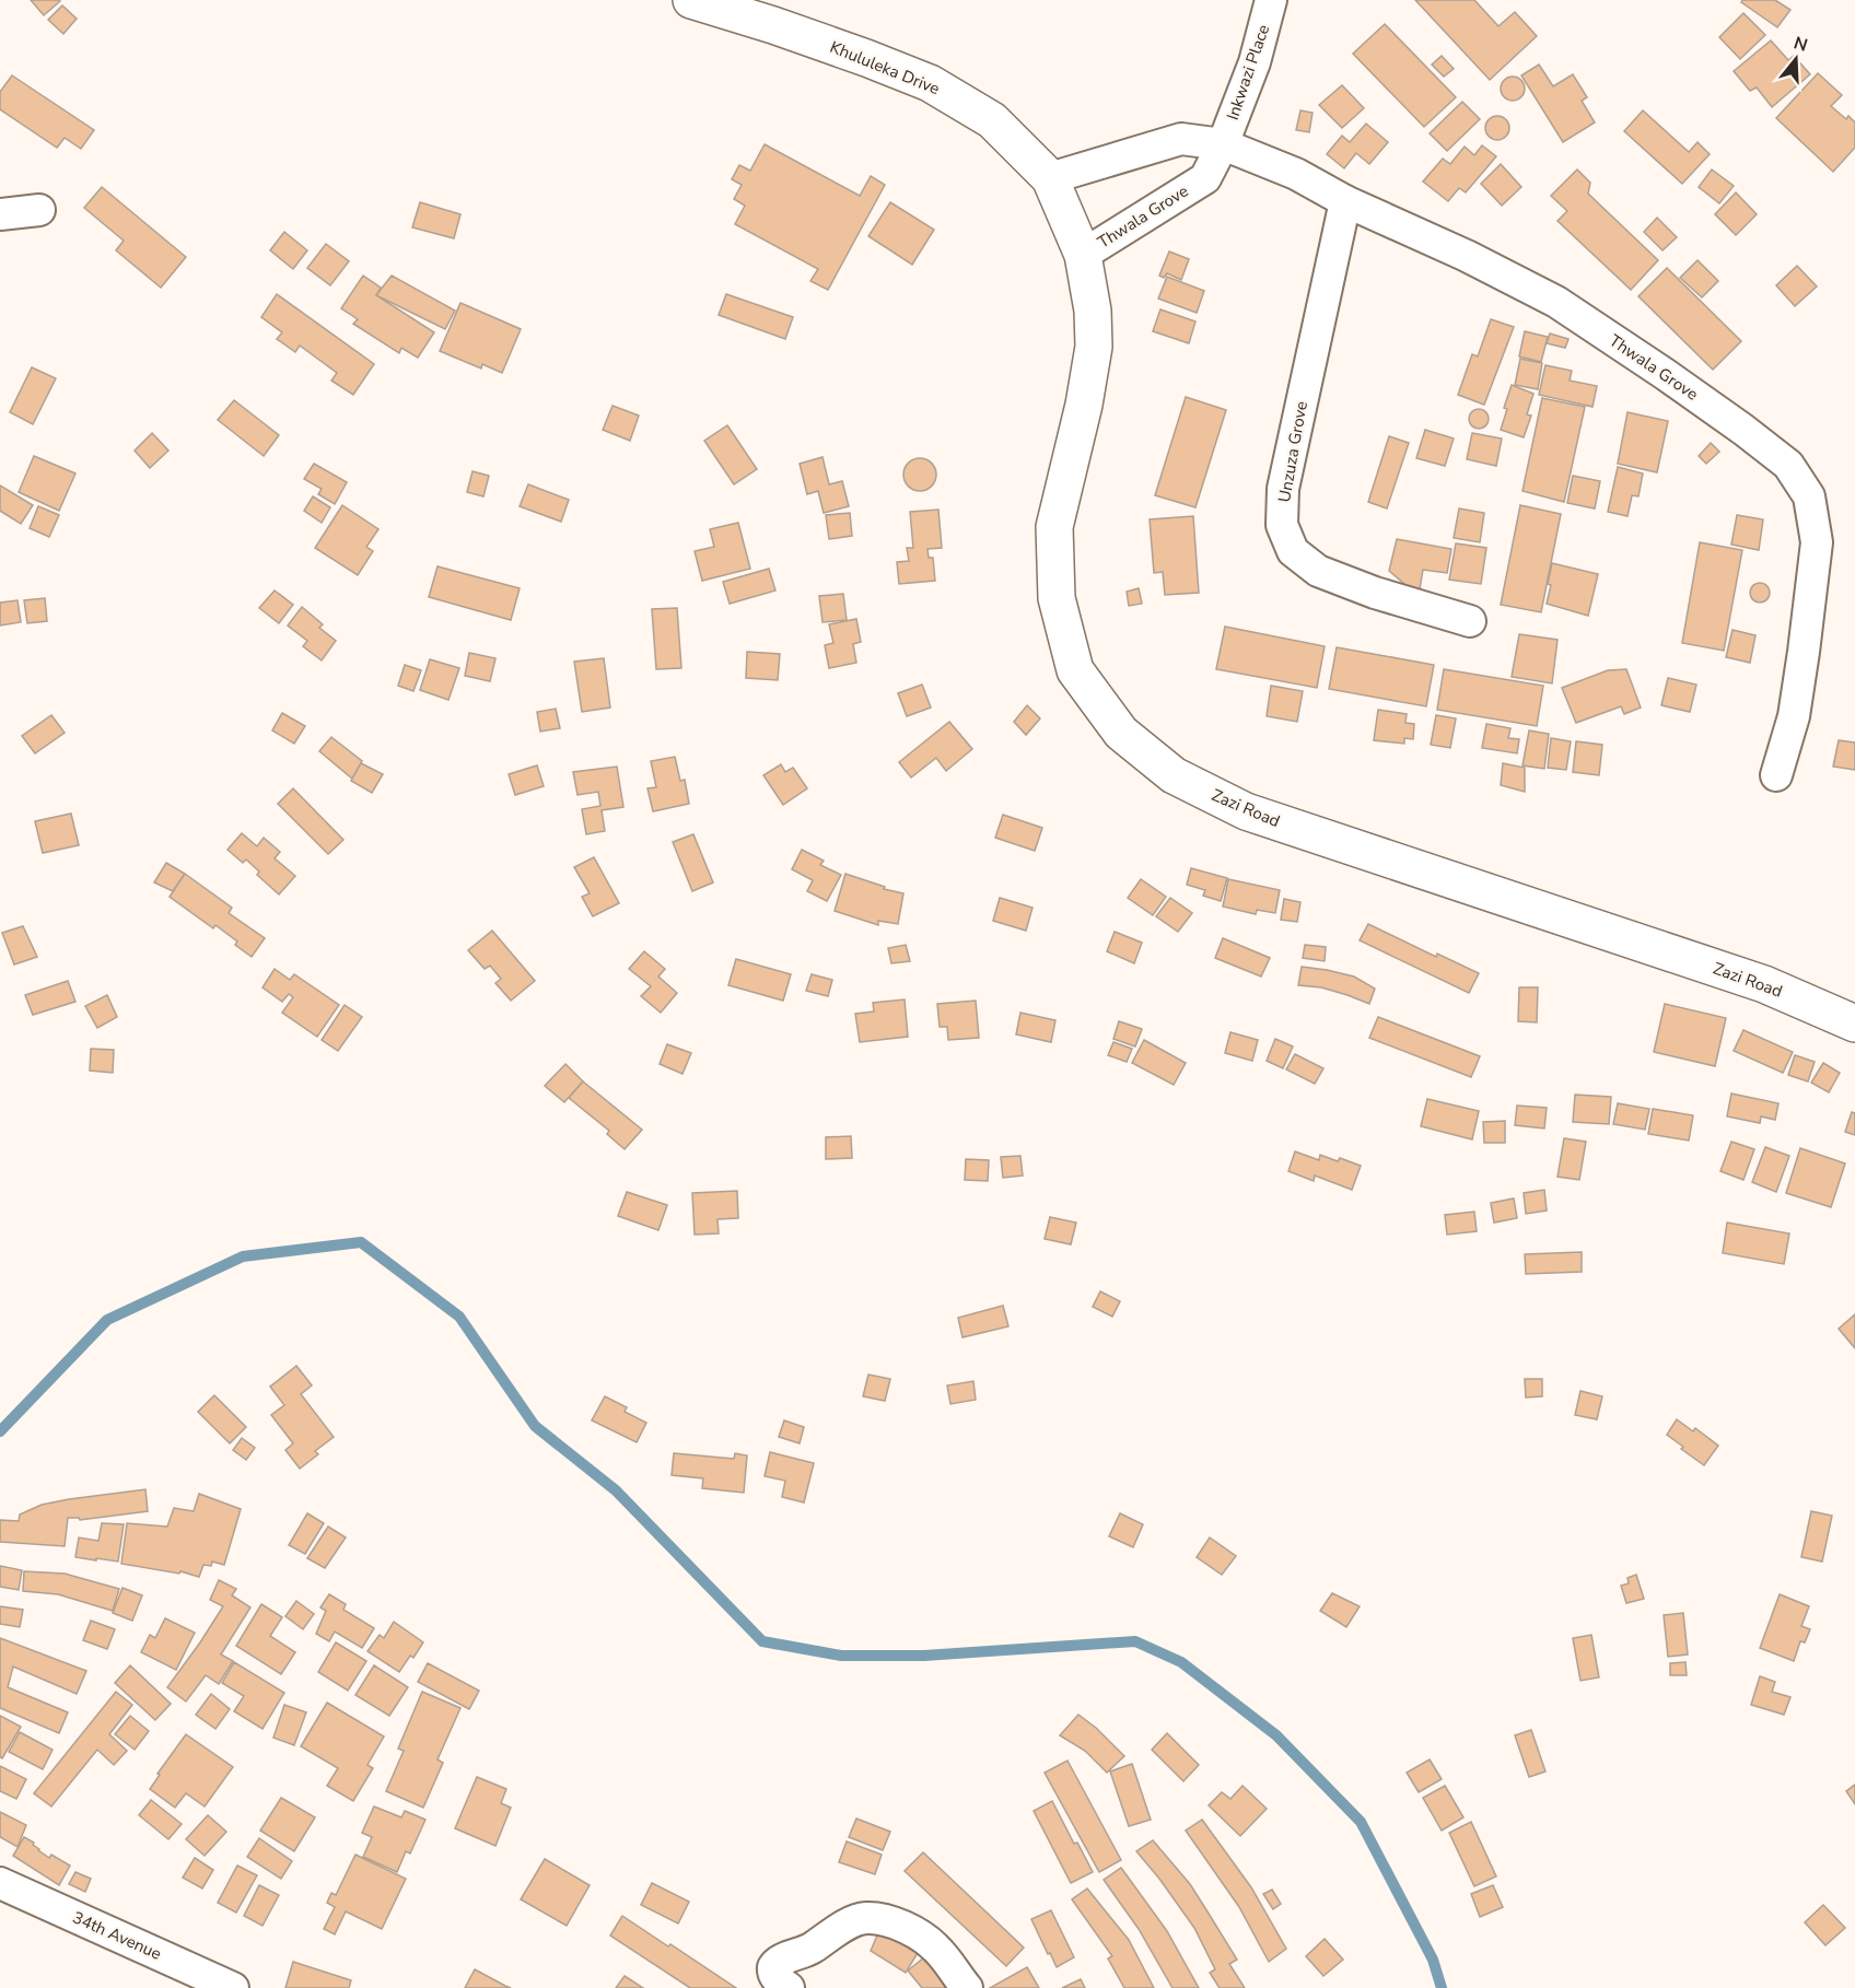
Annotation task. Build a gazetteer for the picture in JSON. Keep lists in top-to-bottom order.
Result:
{
  "streets": {
    "street": [
      "Khululeka Drive",
      "Inkwazi Place",
      "Thwala Grove",
      "Unzuza Grove",
      "Zazi Road",
      "34th Avenue"
    ]
  },
  "crossings": [
    ["Khululeka Drive", "Thwala Grove"],
    ["Khululeka Drive", "Zazi Road"],
    ["Inkwazi Place", "Thwala Grove"],
    ["Thwala Grove", "Unzuza Grove"],
    ["Thwala Grove", "Zazi Road"]
  ],
  "north": "top"
}
